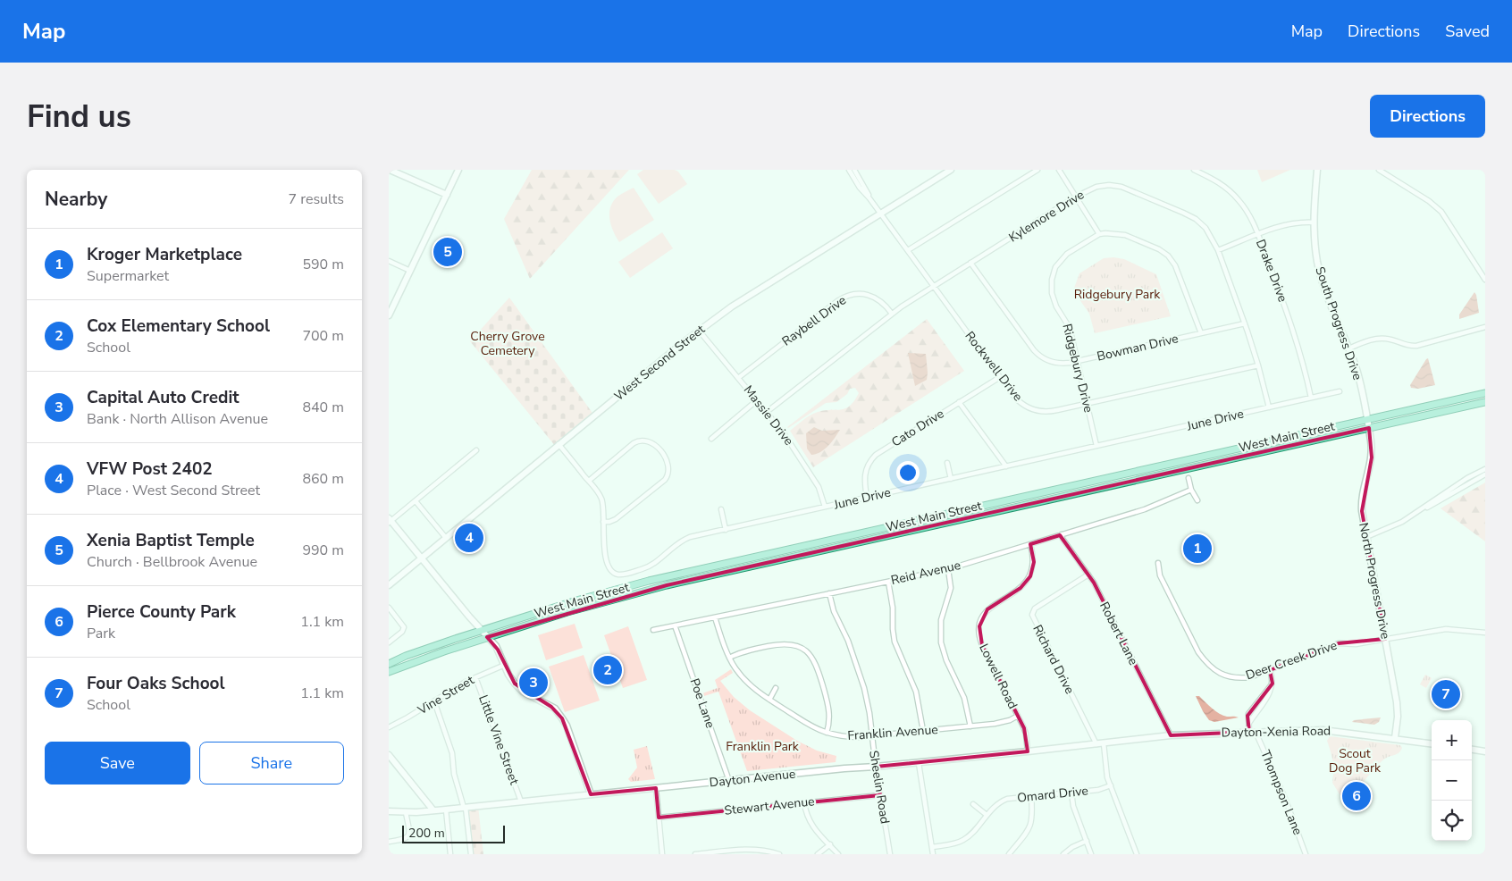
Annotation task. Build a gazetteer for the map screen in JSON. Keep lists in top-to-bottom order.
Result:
{
  "streets": {
    "main road": [
      "South Progress Drive",
      "West Second Street",
      "West Main Street",
      "North Progress Drive",
      "Dayton-Xenia Road",
      "Dayton Avenue"
    ],
    "street": [
      "Kylemore Drive",
      "Drake Drive",
      "Raybell Drive",
      "Bowman Drive",
      "Rockwell Drive",
      "Ridgebury Drive",
      "Massie Drive",
      "June Drive",
      "Cato Drive",
      "Reid Avenue",
      "Robert Lane",
      "Richard Drive",
      "Deer Creek Drive",
      "Lowell Road",
      "Vine Street",
      "Poe Lane",
      "Franklin Avenue",
      "Little Vine Street",
      "Sheelin Road",
      "Thompson Lane",
      "Omard Drive",
      "Stewart Avenue"
    ]
  },
  "crossings": [
    ["Kylemore Drive", "Raybell Drive"],
    ["Kylemore Drive", "Bowman Drive"],
    ["Kylemore Drive", "Rockwell Drive"],
    ["Kylemore Drive", "Massie Drive"],
    ["Kylemore Drive", "June Drive"],
    ["Drake Drive", "June Drive"],
    ["Raybell Drive", "Massie Drive"],
    ["South Progress Drive", "West Main Street"],
    ["South Progress Drive", "North Progress Drive"],
    ["Bowman Drive", "Ridgebury Drive"],
    ["West Second Street", "Rockwell Drive"],
    ["West Second Street", "Massie Drive"],
    ["West Second Street", "June Drive"],
    ["Rockwell Drive", "Ridgebury Drive"],
    ["Rockwell Drive", "Cato Drive"],
    ["Ridgebury Drive", "June Drive"],
    ["Massie Drive", "June Drive"],
    ["June Drive", "Cato Drive"],
    ["West Main Street", "North Progress Drive"],
    ["Reid Avenue", "Robert Lane"],
    ["Reid Avenue", "Lowell Road"],
    ["Reid Avenue", "Poe Lane"],
    ["Reid Avenue", "Franklin Avenue"],
    ["Reid Avenue", "Sheelin Road"],
    ["North Progress Drive", "Deer Creek Drive"],
    ["North Progress Drive", "Dayton-Xenia Road"],
    ["Robert Lane", "Richard Drive"],
    ["Robert Lane", "Dayton-Xenia Road"],
    ["Richard Drive", "Dayton Avenue"],
    ["Lowell Road", "Franklin Avenue"],
    ["Lowell Road", "Dayton Avenue"],
    ["Vine Street", "Little Vine Street"],
    ["Poe Lane", "Dayton Avenue"],
    ["Dayton-Xenia Road", "Dayton Avenue"],
    ["Dayton-Xenia Road", "Thompson Lane"],
    ["Franklin Avenue", "Sheelin Road"],
    ["Little Vine Street", "Dayton Avenue"],
    ["Dayton Avenue", "Sheelin Road"],
    ["Sheelin Road", "Stewart Avenue"]
  ],
  "parks": [
    "Ridgebury Park",
    "Cherry Grove Cemetery",
    "Franklin Park",
    "Scout Dog Park"
  ],
  "scale_bar": "200 m",
  "page": {
    "header": "Map",
    "nav": ["Map", "Directions", "Saved"],
    "buttons": [
      "Directions",
      ["Save", "Share"]
    ],
    "title": "Find us",
    "heading": ["Nearby", "7 results"],
    "list": [
      {
        "mark": "1",
        "name": "Kroger Marketplace",
        "note": "Supermarket",
        "value": "590 m"
      },
      {
        "mark": "2",
        "name": "Cox Elementary School",
        "note": "School",
        "value": "700 m"
      },
      {
        "mark": "3",
        "name": "Capital Auto Credit",
        "note": "Bank · North Allison Avenue",
        "value": "840 m"
      },
      {
        "mark": "4",
        "name": "VFW Post 2402",
        "note": "Place · West Second Street",
        "value": "860 m"
      },
      {
        "mark": "5",
        "name": "Xenia Baptist Temple",
        "note": "Church · Bellbrook Avenue",
        "value": "990 m"
      },
      {
        "mark": "6",
        "name": "Pierce County Park",
        "note": "Park",
        "value": "1.1 km"
      },
      {
        "mark": "7",
        "name": "Four Oaks School",
        "note": "School",
        "value": "1.1 km"
      }
    ],
    "pins": [
      "5",
      "4",
      "1",
      "2",
      "3",
      "7",
      "6"
    ],
    "map_buttons": ["+", "−"],
    "scale": "200 m"
  }
}
